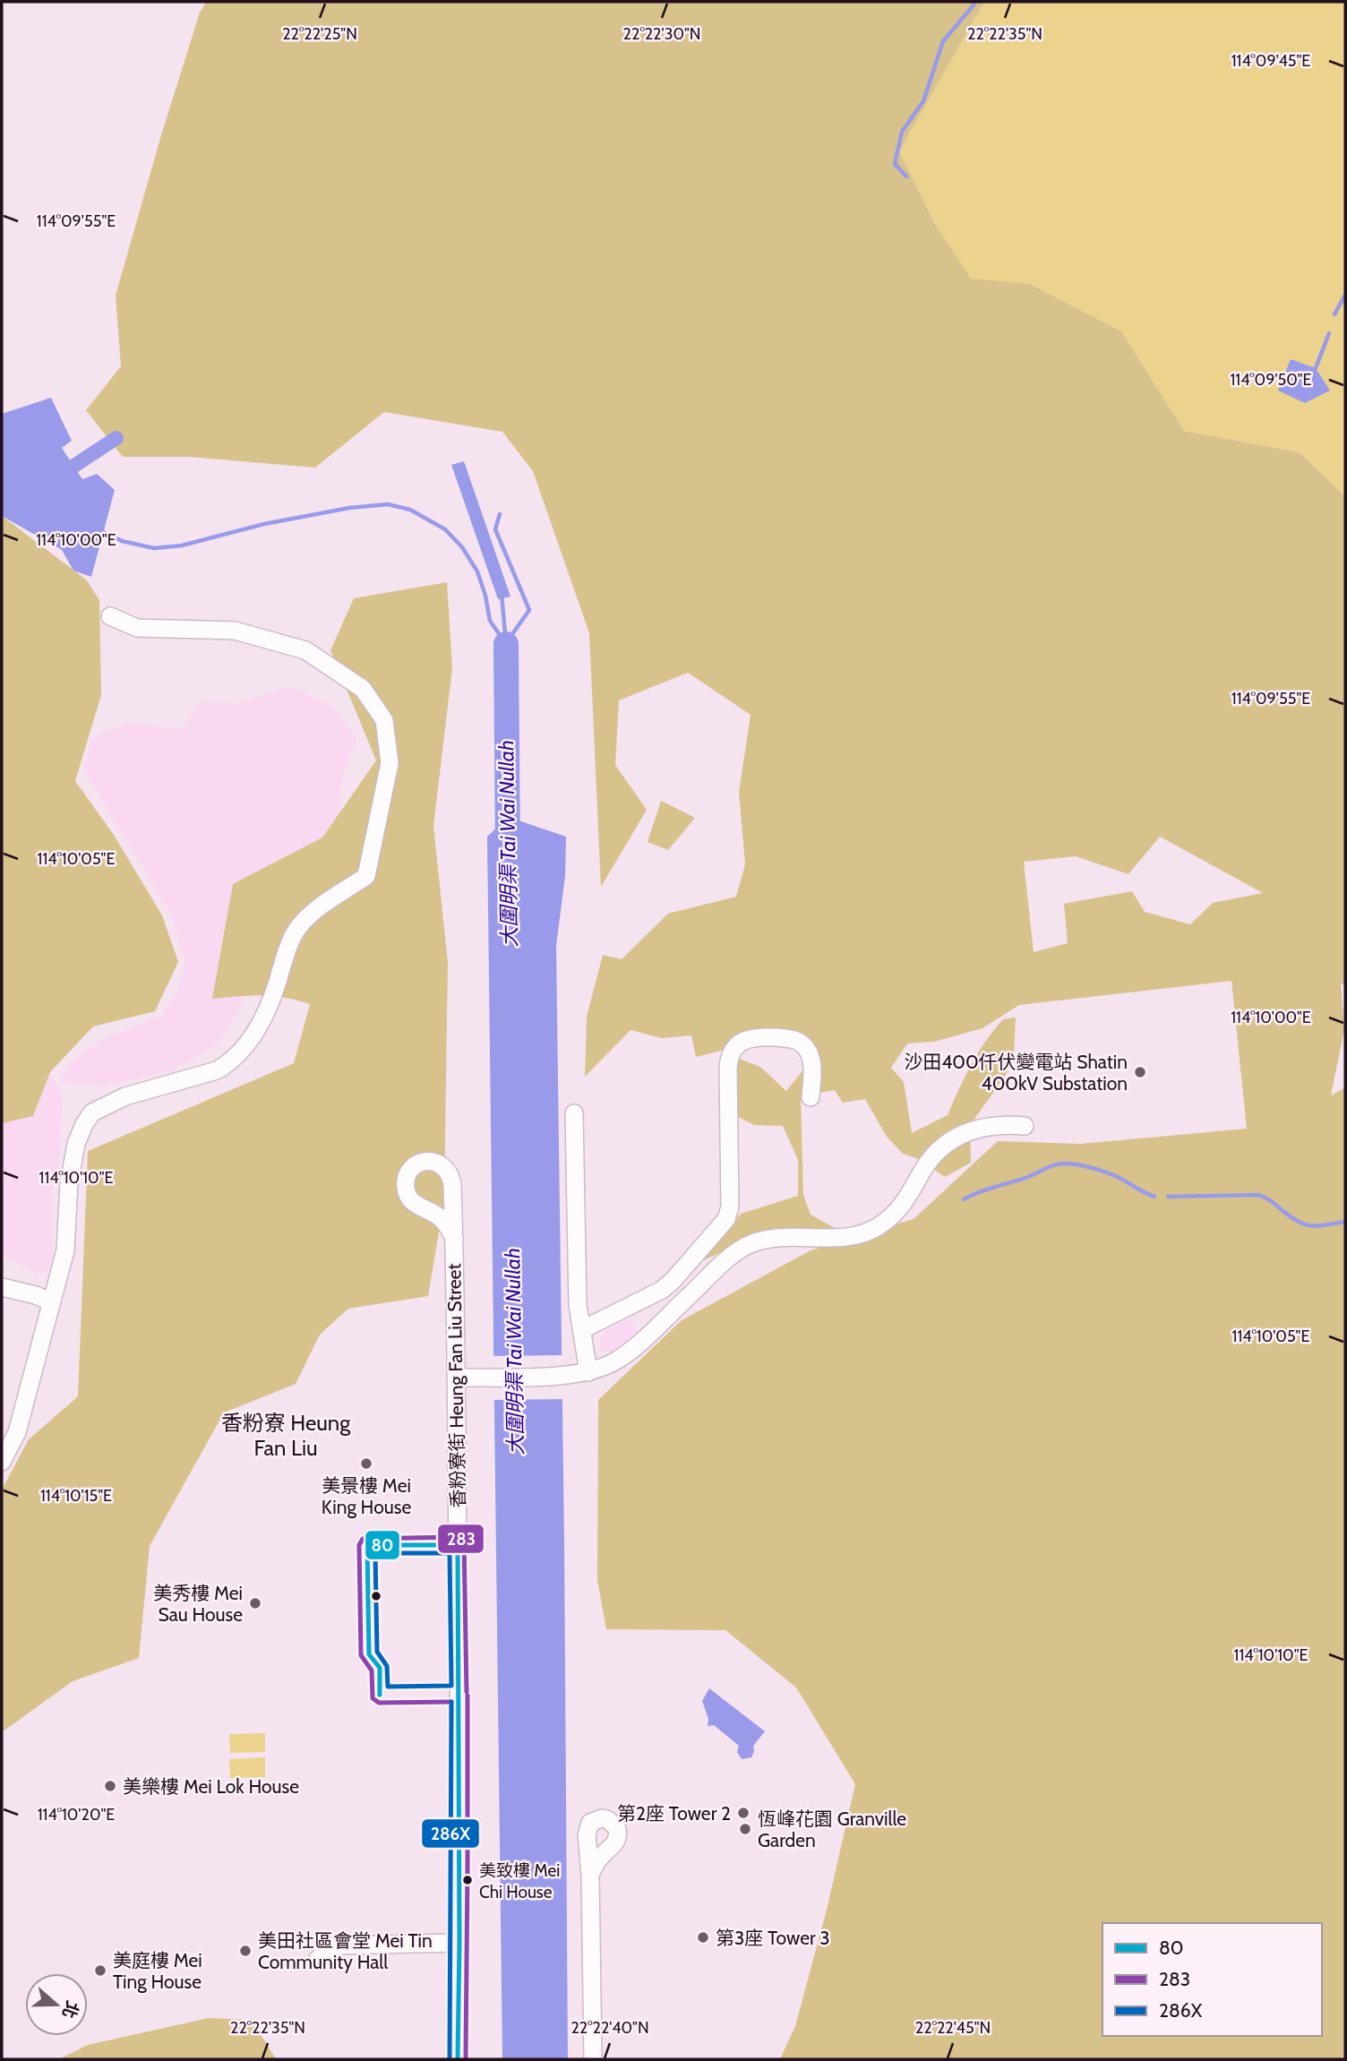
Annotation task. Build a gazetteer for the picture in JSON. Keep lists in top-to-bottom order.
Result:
{
  "streets": {
    "street": ["香粉寮街 Heung Fan Liu Street"]
  },
  "districts": ["香粉寮 Heung Fan Liu"],
  "water": ["大圍明渠 Tai Wai Nullah"],
  "places": [
    "沙田400仟伏變電站 Shatin 400kV Substation",
    "美景樓 Mei King House",
    "美秀樓 Mei Sau House",
    "美樂樓 Mei Lok House",
    "第2座 Tower 2",
    "恆峰花園 Granville Garden",
    "美致樓 Mei Chi House",
    "第3座 Tower 3",
    "美田社區會堂 Mei Tin Community Hall",
    "美庭樓 Mei Ting House"
  ],
  "lines": ["transit line 283", "transit line 80", "transit line 286X"],
  "legend": ["80", "283", "286X"],
  "north": "right",
  "coordinates": [
    "22°22'25\"N",
    "22°22'30\"N",
    "22°22'35\"N",
    "114°09'45\"E",
    "114°09'55\"E",
    "114°09'50\"E",
    "114°10'00\"E",
    "114°10'05\"E",
    "114°10'10\"E",
    "114°10'15\"E",
    "114°10'20\"E",
    "22°22'40\"N",
    "22°22'45\"N"
  ]
}
